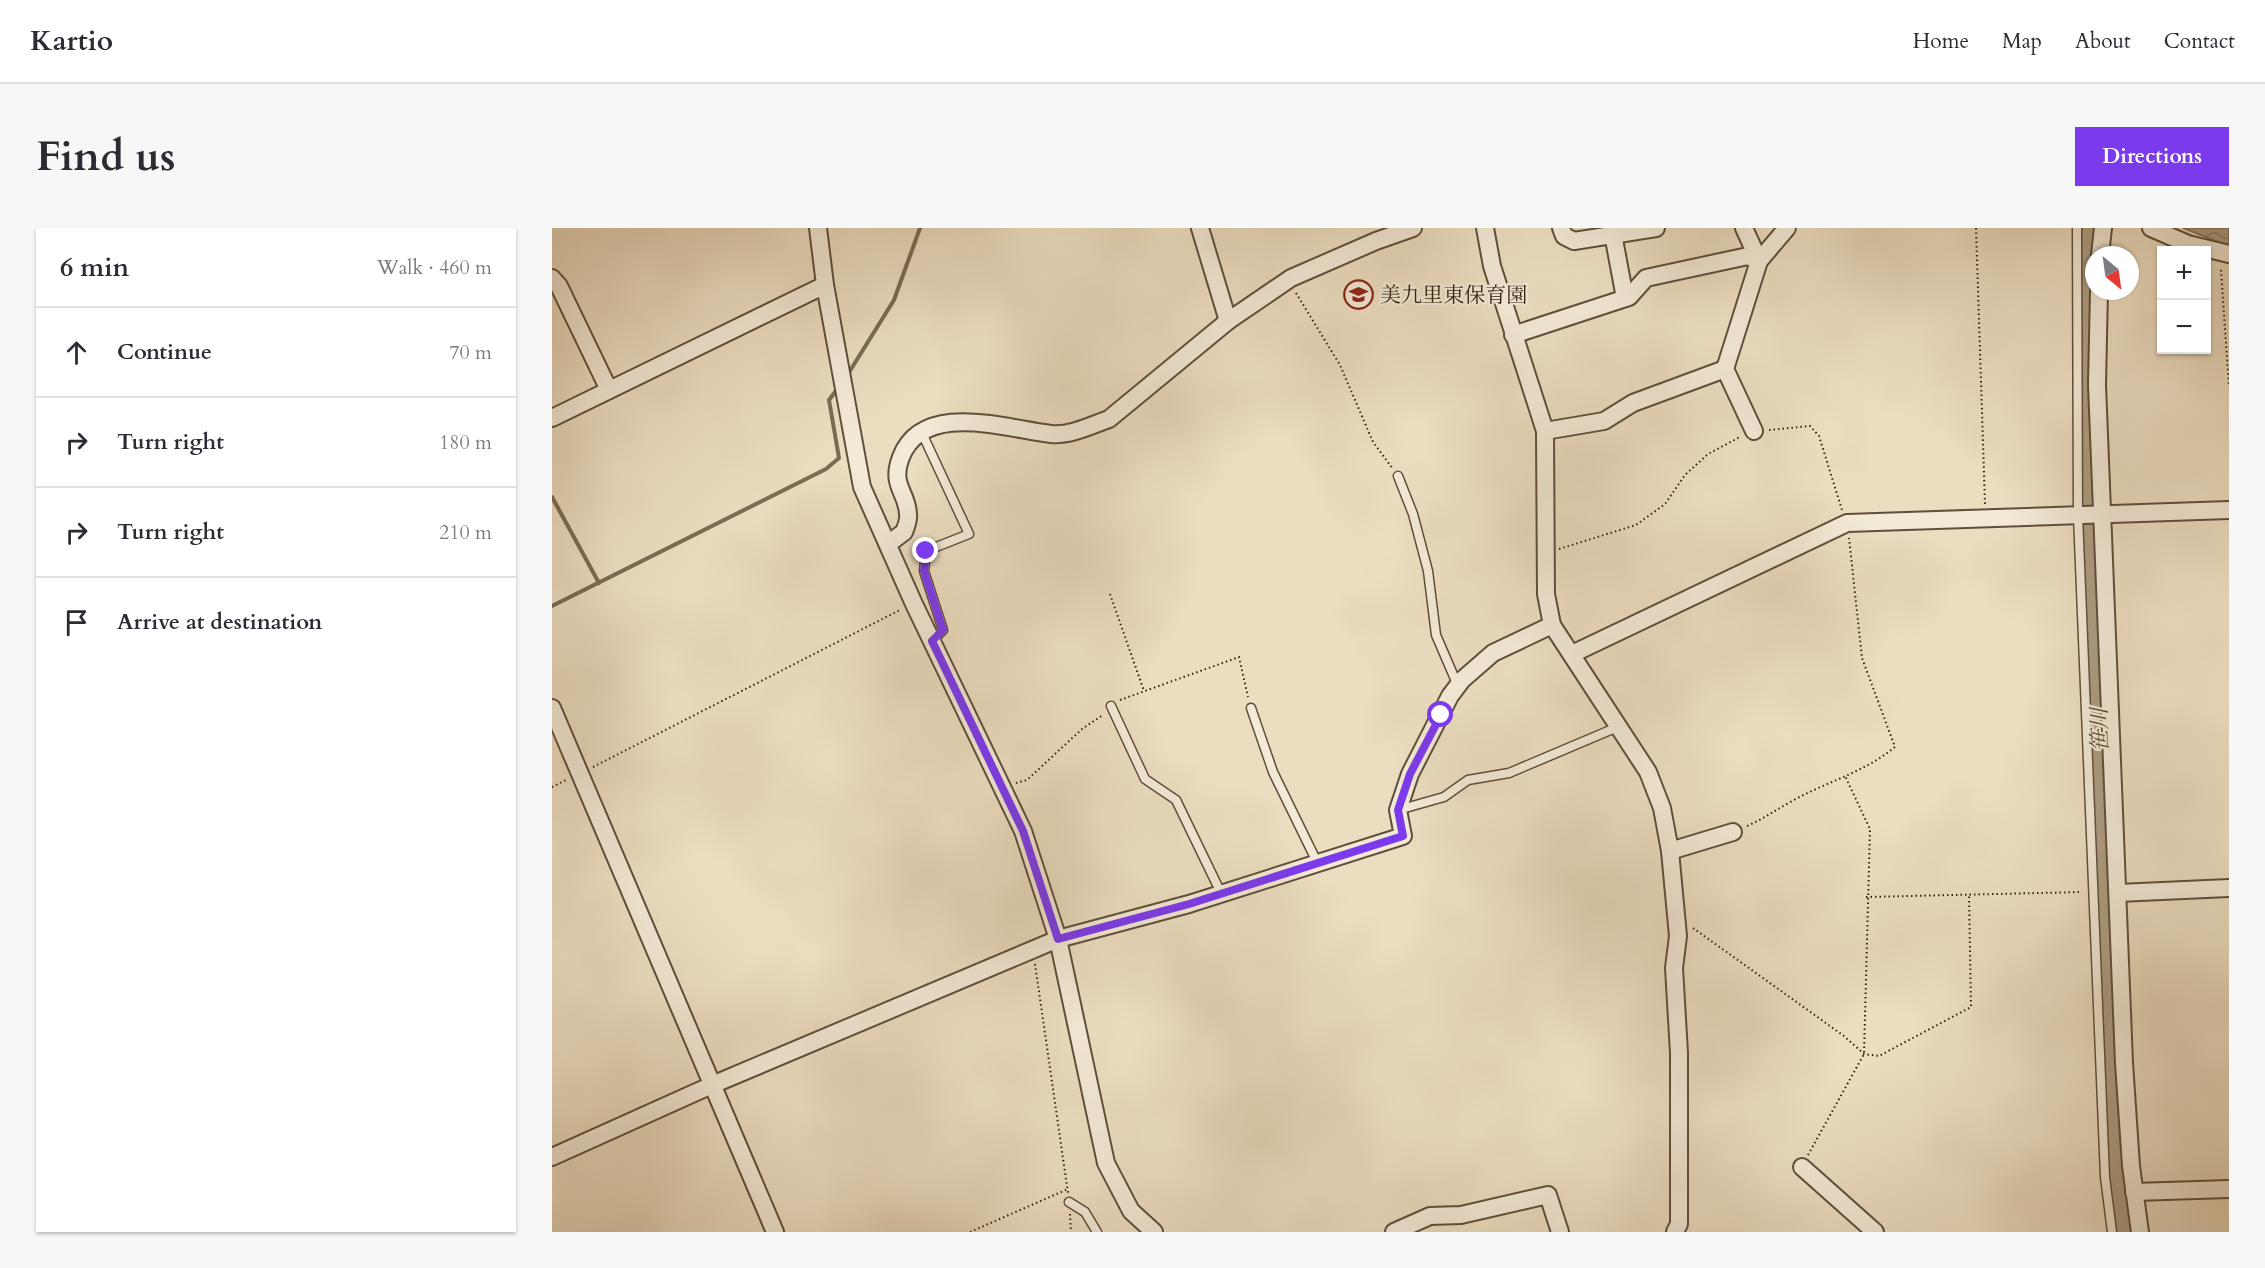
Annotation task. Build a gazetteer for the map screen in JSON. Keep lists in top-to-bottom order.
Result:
{
  "water": ["笹川"],
  "places": {
    "school or university": ["美九里東保育園"]
  },
  "north": "bottom right",
  "page": {
    "header": "Kartio",
    "nav": [
      "Home",
      "Map",
      "About",
      "Contact"
    ],
    "buttons": "Directions",
    "title": "Find us",
    "heading": ["6 min", "Walk · 460 m"],
    "map_buttons": ["+", "−"],
    "list": [
      ["Continue", "70 m"],
      ["Turn right", "180 m"],
      ["Turn right", "210 m"],
      "Arrive at destination"
    ]
  }
}
